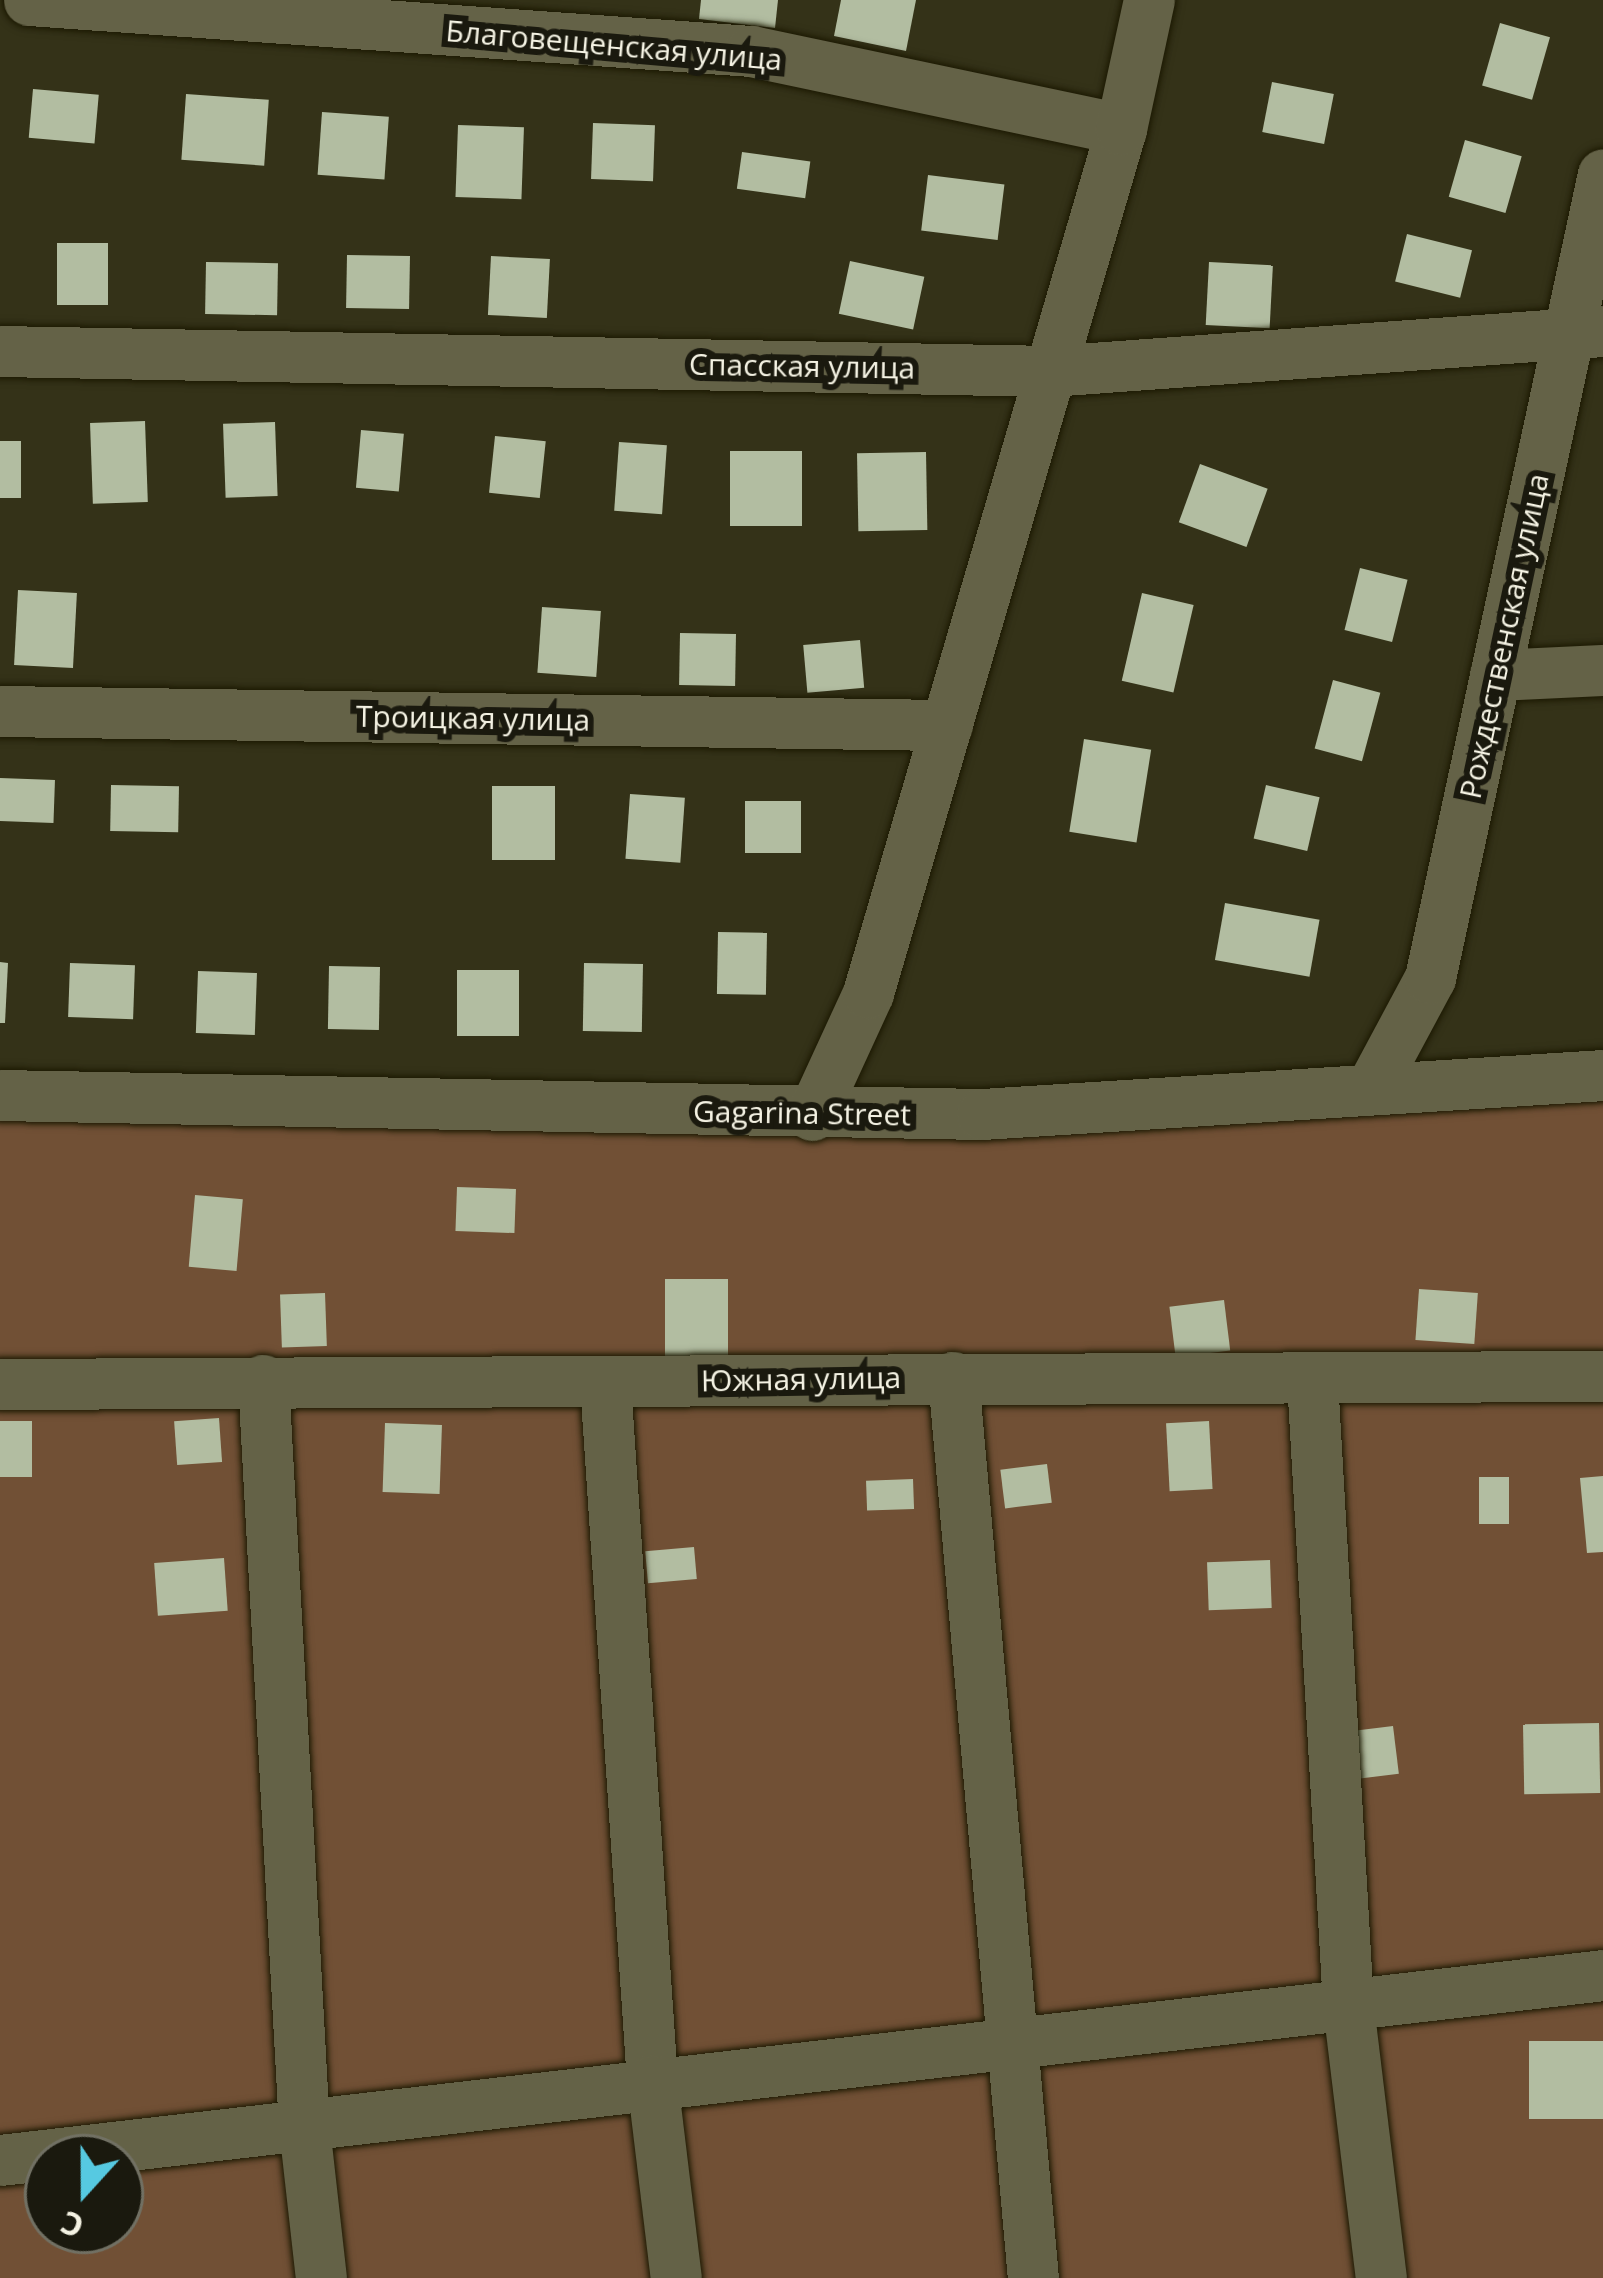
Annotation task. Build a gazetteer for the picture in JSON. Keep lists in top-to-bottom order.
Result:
{
  "streets": {
    "street": [
      "Благовещенская улица",
      "Спасская улица",
      "Рождественская улица",
      "Троицкая улица",
      "Gagarina Street",
      "Южная улица"
    ]
  },
  "crossings": [
    ["Спасская улица", "Рождественская улица"],
    ["Рождественская улица", "Gagarina Street"]
  ],
  "north": "bottom"
}
